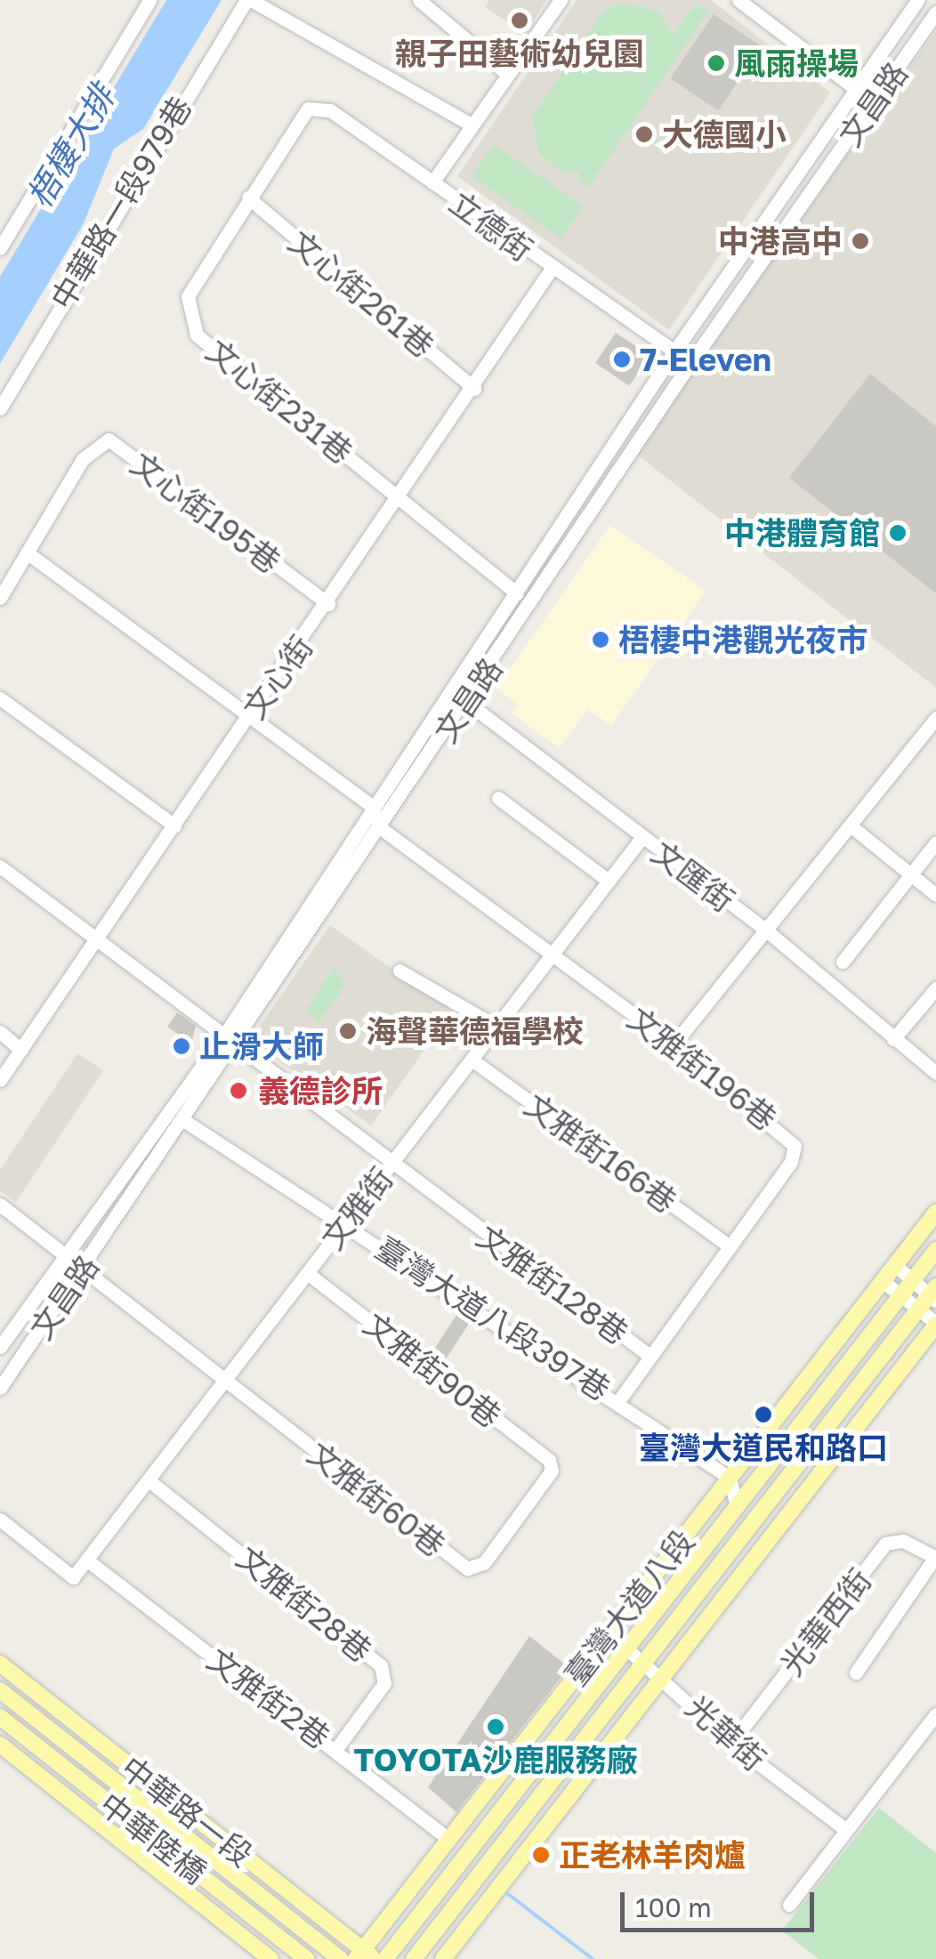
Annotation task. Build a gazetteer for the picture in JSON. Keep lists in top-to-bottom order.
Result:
{
  "streets": {
    "main road": ["臺灣大道八段", "中華路一段", "中華陸橋"],
    "street": [
      "文昌路",
      "中華路一段979巷",
      "立德街",
      "文心街261巷",
      "文心街231巷",
      "文心街195巷",
      "文心街",
      "文匯街",
      "文雅街196巷",
      "文雅街166巷",
      "文雅街",
      "文雅街128巷",
      "臺灣大道八段397巷",
      "文雅街90巷",
      "文雅街60巷",
      "文雅街28巷",
      "光華西街",
      "文雅街2巷",
      "光華街"
    ]
  },
  "crossings": [
    ["文昌路", "立德街"],
    ["文昌路", "文心街231巷"],
    ["文昌路", "文匯街"],
    ["文昌路", "文雅街196巷"],
    ["文昌路", "文雅街128巷"],
    ["文昌路", "臺灣大道八段397巷"],
    ["立德街", "文心街231巷"],
    ["立德街", "文心街"],
    ["文心街261巷", "文心街231巷"],
    ["文心街261巷", "文心街"],
    ["文心街231巷", "文心街"],
    ["文心街195巷", "文心街"],
    ["文心街", "文雅街128巷"],
    ["文匯街", "文雅街"],
    ["文雅街196巷", "文雅街166巷"],
    ["文雅街196巷", "文雅街"],
    ["文雅街196巷", "文雅街128巷"],
    ["文雅街166巷", "文雅街"],
    ["文雅街166巷", "文雅街128巷"],
    ["文雅街", "文雅街128巷"],
    ["文雅街", "臺灣大道八段397巷"],
    ["文雅街", "文雅街90巷"],
    ["文雅街", "文雅街60巷"],
    ["文雅街", "文雅街28巷"],
    ["文雅街", "文雅街2巷"],
    ["臺灣大道八段397巷", "臺灣大道八段"],
    ["文雅街90巷", "文雅街60巷"],
    ["文雅街28巷", "文雅街2巷"],
    ["臺灣大道八段", "文雅街2巷"],
    ["臺灣大道八段", "光華街"],
    ["臺灣大道八段", "中華路一段"],
    ["光華西街", "光華街"]
  ],
  "water": ["梧棲大排"],
  "places": [
    "親子田藝術幼兒園",
    "風雨操場",
    "大德國小",
    "中港高中",
    "7-Eleven",
    "中港體育館",
    "梧棲中港觀光夜市",
    "海聲華德福學校",
    "止滑大師",
    "義德診所",
    "臺灣大道民和路口",
    "TOYOTA沙鹿服務廠",
    "正老林羊肉爐"
  ],
  "scale_bar": "100 m"
}
